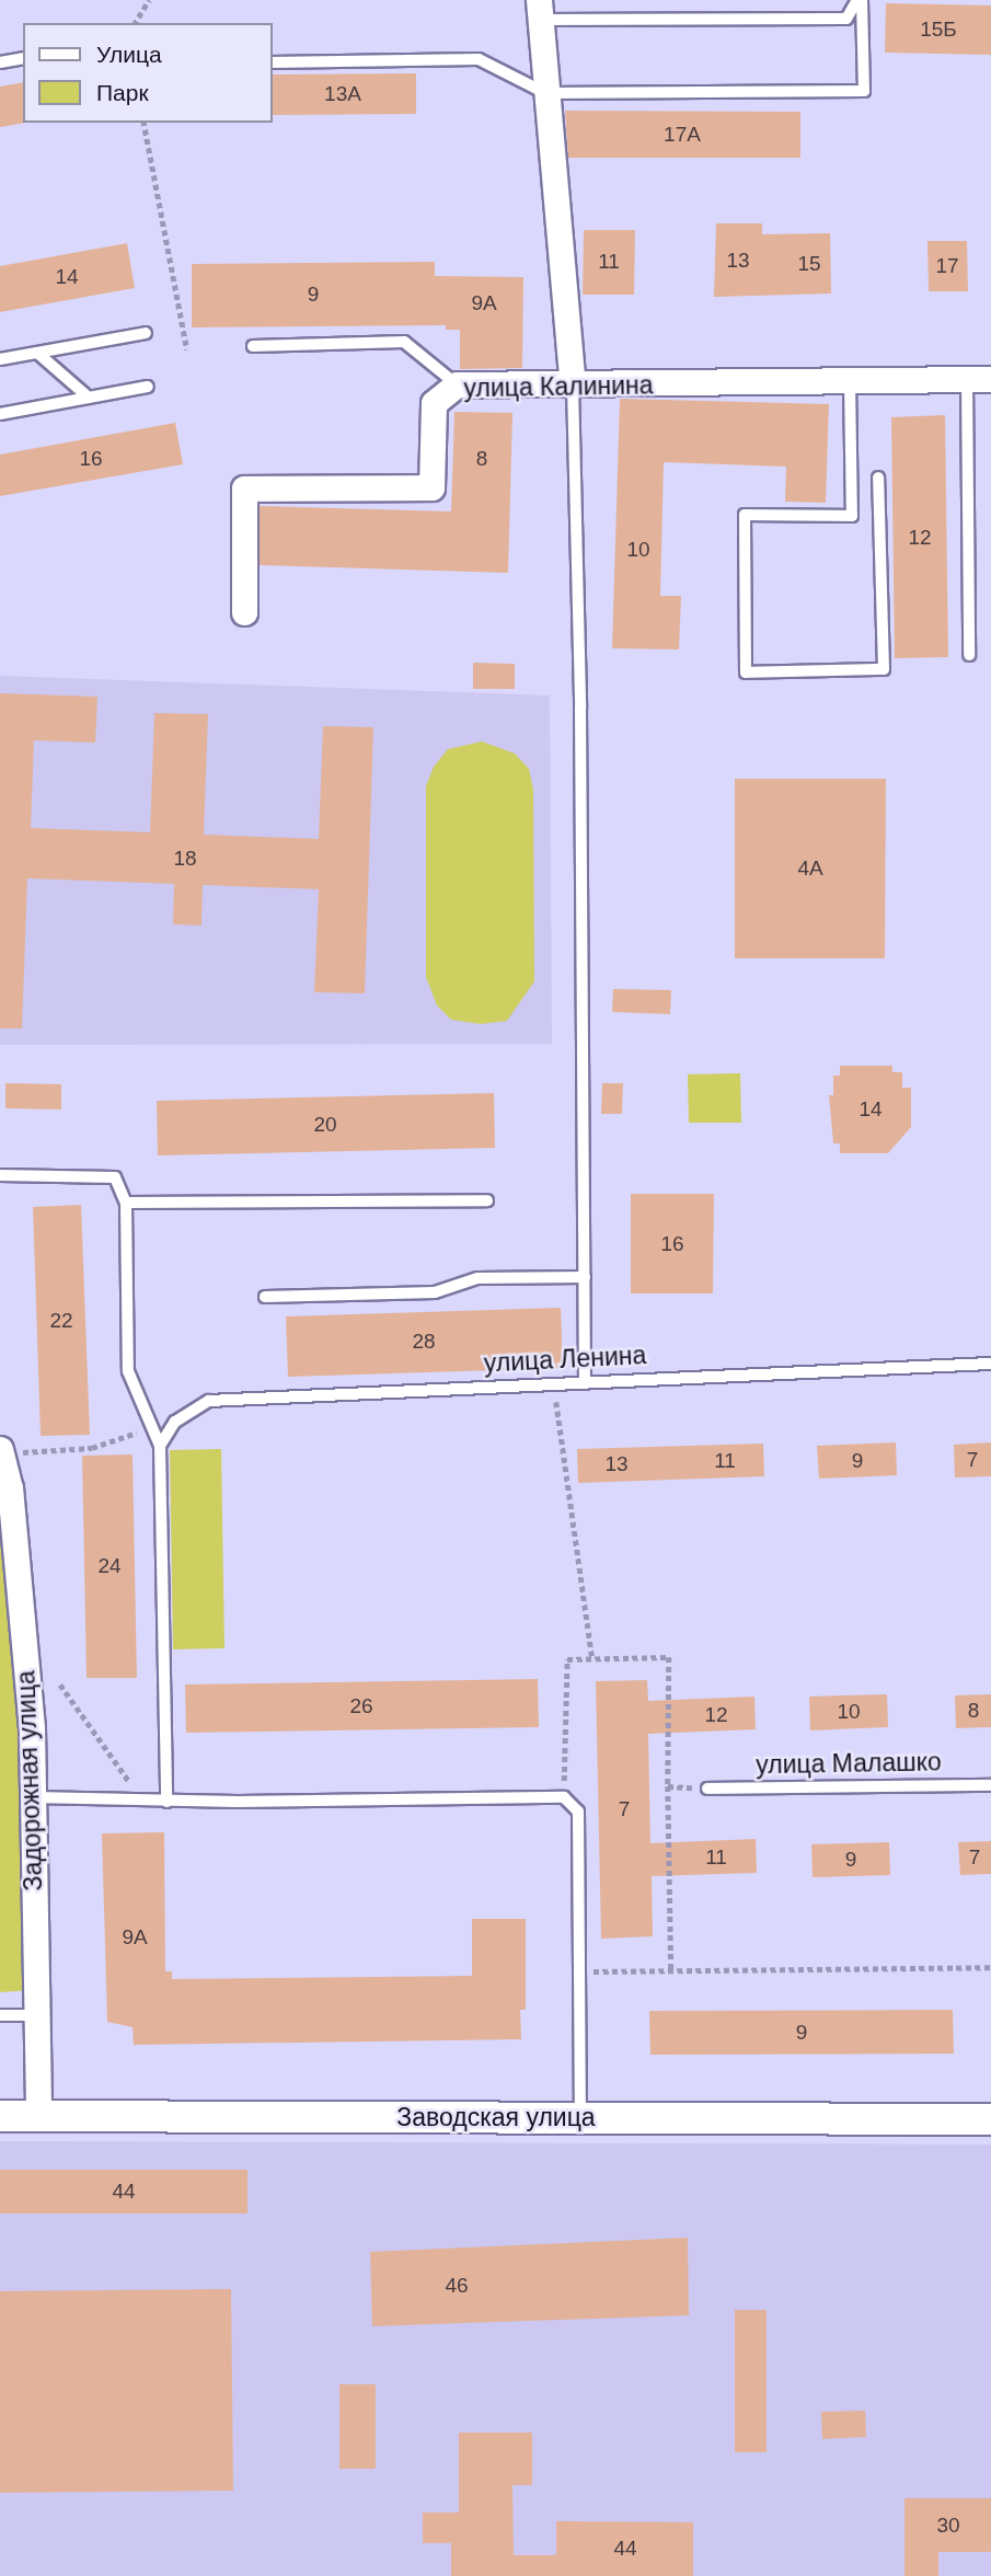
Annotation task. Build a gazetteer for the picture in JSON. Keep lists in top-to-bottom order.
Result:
{
  "streets": {
    "street": ["улица Калинина", "Задорожная улица", "Заводская улица"],
    "lane": ["улица Ленина", "улица Малашко"]
  },
  "crossings": [
    ["Задорожная улица", "Заводская улица"]
  ],
  "house_numbers": [
    "15Б",
    "13А",
    "17А",
    "13",
    "11",
    "15",
    "17",
    "14",
    "9",
    "9А",
    "16",
    "8",
    "12",
    "10",
    "18",
    "4А",
    "14",
    "20",
    "16",
    "22",
    "28",
    "7",
    "11",
    "9",
    "13",
    "24",
    "26",
    "8",
    "10",
    "12",
    "7",
    "11",
    "7",
    "9",
    "9А",
    "9",
    "44",
    "46",
    "30",
    "44"
  ],
  "legend": ["Улица", "Парк"]
}
